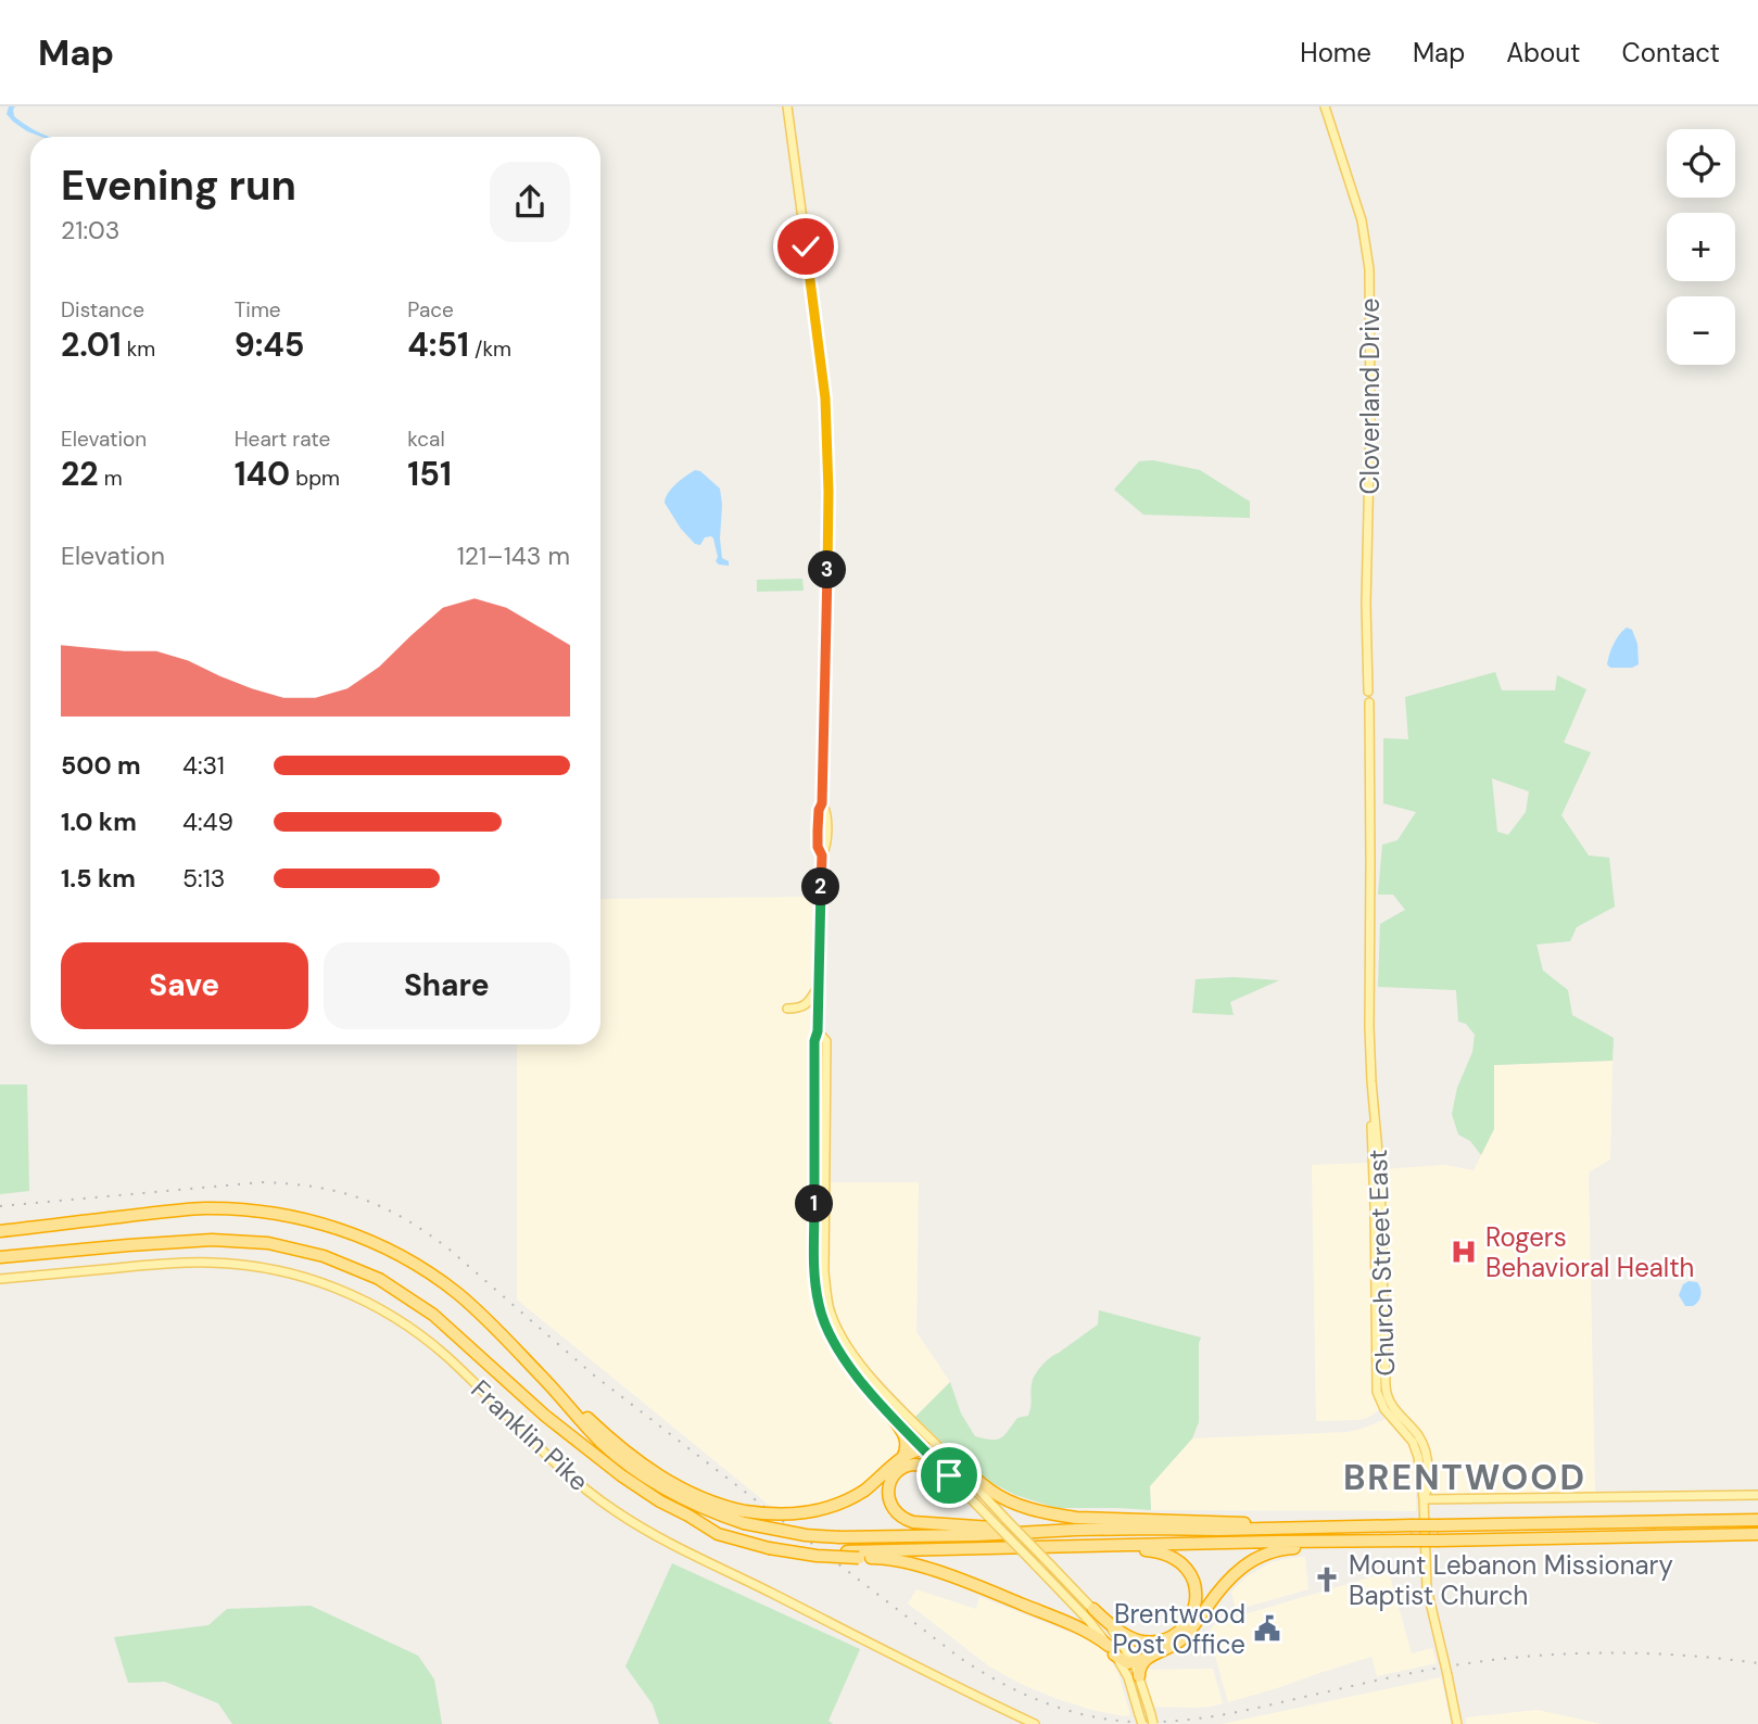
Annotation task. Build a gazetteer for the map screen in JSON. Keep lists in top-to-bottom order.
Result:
{
  "streets": {
    "main road": ["Cloverland Drive", "Church Street East", "Franklin Pike"]
  },
  "districts": ["BRENTWOOD"],
  "places": {
    "hospital": ["Rogers Behavioral Health"],
    "church": ["Mount Lebanon Missionary Baptist Church"],
    "public building": ["Brentwood Post Office"]
  },
  "page": {
    "header": "Map",
    "nav": [
      "Home",
      "Map",
      "About",
      "Contact"
    ],
    "map_buttons": ["+", "−"],
    "heading": ["Evening run", "21:03"],
    "stats": [
      ["Distance", "2.01 km"],
      ["Time", "9:45"],
      ["Pace", "4:51 /km"],
      ["Elevation", "22 m"],
      ["Heart rate", "140 bpm"],
      ["kcal", "151"]
    ],
    "chart": ["Elevation", "121–143 m"],
    "pins": ["3", "2", "1"],
    "list": [
      {
        "name": "500 m",
        "note": "4:31"
      },
      {
        "name": "1.0 km",
        "note": "4:49"
      },
      {
        "name": "1.5 km",
        "note": "5:13"
      }
    ],
    "buttons": ["Save", "Share"]
  }
}
